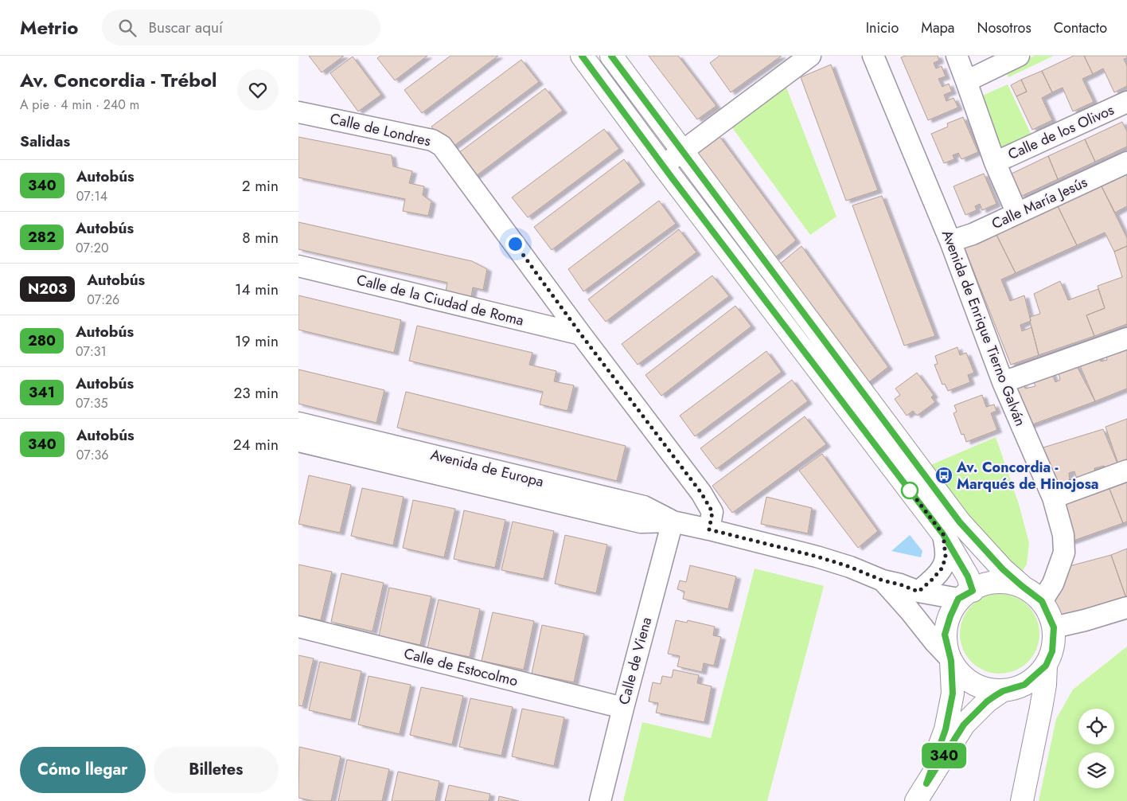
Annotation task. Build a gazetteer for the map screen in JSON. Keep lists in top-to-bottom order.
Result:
{
  "streets": {
    "street": [
      "Calle de Londres",
      "Calle de los Olivos",
      "Calle María Jesús",
      "Calle de la Ciudad de Roma",
      "Avenida de Enrique Tierno Galván",
      "Avenida de Europa",
      "Calle de Viena",
      "Calle de Estocolmo"
    ]
  },
  "crossings": [
    ["Calle de Londres", "Calle de la Ciudad de Roma"],
    ["Calle de Londres", "Avenida de Europa"],
    ["Calle de los Olivos", "Calle María Jesús"],
    ["Calle María Jesús", "Avenida de Enrique Tierno Galván"],
    ["Avenida de Enrique Tierno Galván", "Avenida de Europa"],
    ["Avenida de Europa", "Calle de Viena"],
    ["Calle de Viena", "Calle de Estocolmo"]
  ],
  "places": {
    "bus stop": ["Av. Concordia - Marqués de Hinojosa"]
  },
  "lines": ["bus line 340"],
  "page": {
    "header": "Metrio",
    "search": "Buscar aquí",
    "nav": [
      "Inicio",
      "Mapa",
      "Nosotros",
      "Contacto"
    ],
    "heading": [
      ["Av. Concordia - Trébol", "A pie · 4 min · 240 m"],
      "Salidas"
    ],
    "on_map": "340",
    "list": [
      {
        "mark": "340",
        "name": "Autobús",
        "note": "07:14",
        "value": "2 min"
      },
      {
        "mark": "282",
        "name": "Autobús",
        "note": "07:20",
        "value": "8 min"
      },
      {
        "mark": "N203",
        "name": "Autobús",
        "note": "07:26",
        "value": "14 min"
      },
      {
        "mark": "280",
        "name": "Autobús",
        "note": "07:31",
        "value": "19 min"
      },
      {
        "mark": "341",
        "name": "Autobús",
        "note": "07:35",
        "value": "23 min"
      },
      {
        "mark": "340",
        "name": "Autobús",
        "note": "07:36",
        "value": "24 min"
      }
    ],
    "buttons": ["Cómo llegar", "Billetes"]
  }
}
